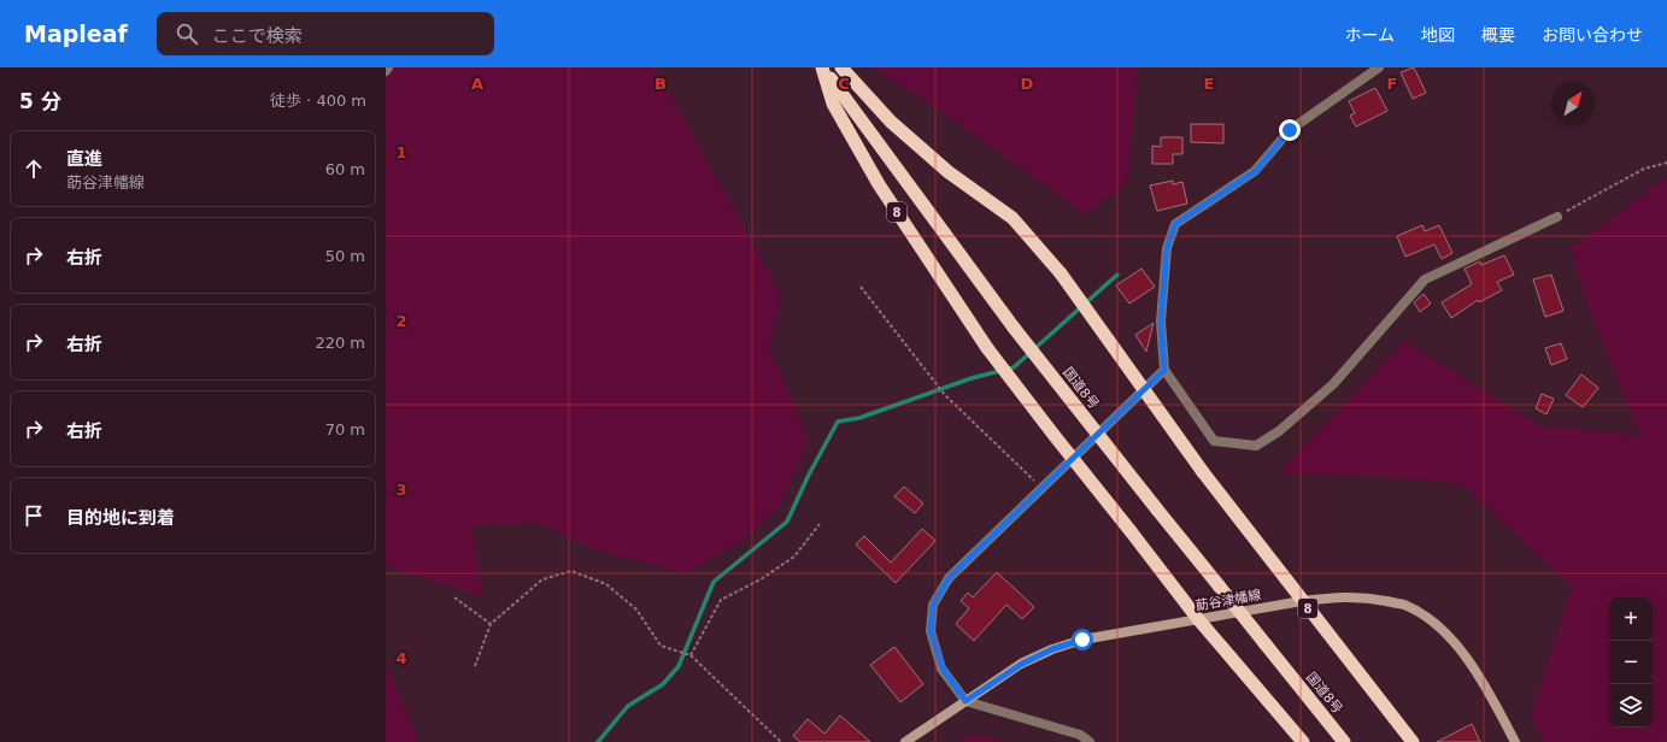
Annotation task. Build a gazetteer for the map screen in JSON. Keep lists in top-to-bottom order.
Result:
{
  "streets": {
    "highway": ["8", "国道8号"],
    "main road": ["莇谷津幡線"]
  },
  "crossings": [
    ["8", "国道8号"],
    ["8", "莇谷津幡線"]
  ],
  "north": "top right",
  "page": {
    "header": "Mapleaf",
    "search": "ここで検索",
    "nav": [
      "ホーム",
      "地図",
      "概要",
      "お問い合わせ"
    ],
    "heading": ["5 分", "徒歩 · 400 m"],
    "list": [
      ["直進", "莇谷津幡線", "60 m"],
      ["右折", "50 m"],
      ["右折", "220 m"],
      ["右折", "70 m"],
      "目的地に到着"
    ],
    "map_buttons": ["+", "−"]
  },
  "grid": {
    "columns": [
      "A",
      "B",
      "C",
      "D",
      "E",
      "F"
    ],
    "rows": [
      "1",
      "2",
      "3",
      "4"
    ]
  }
}
